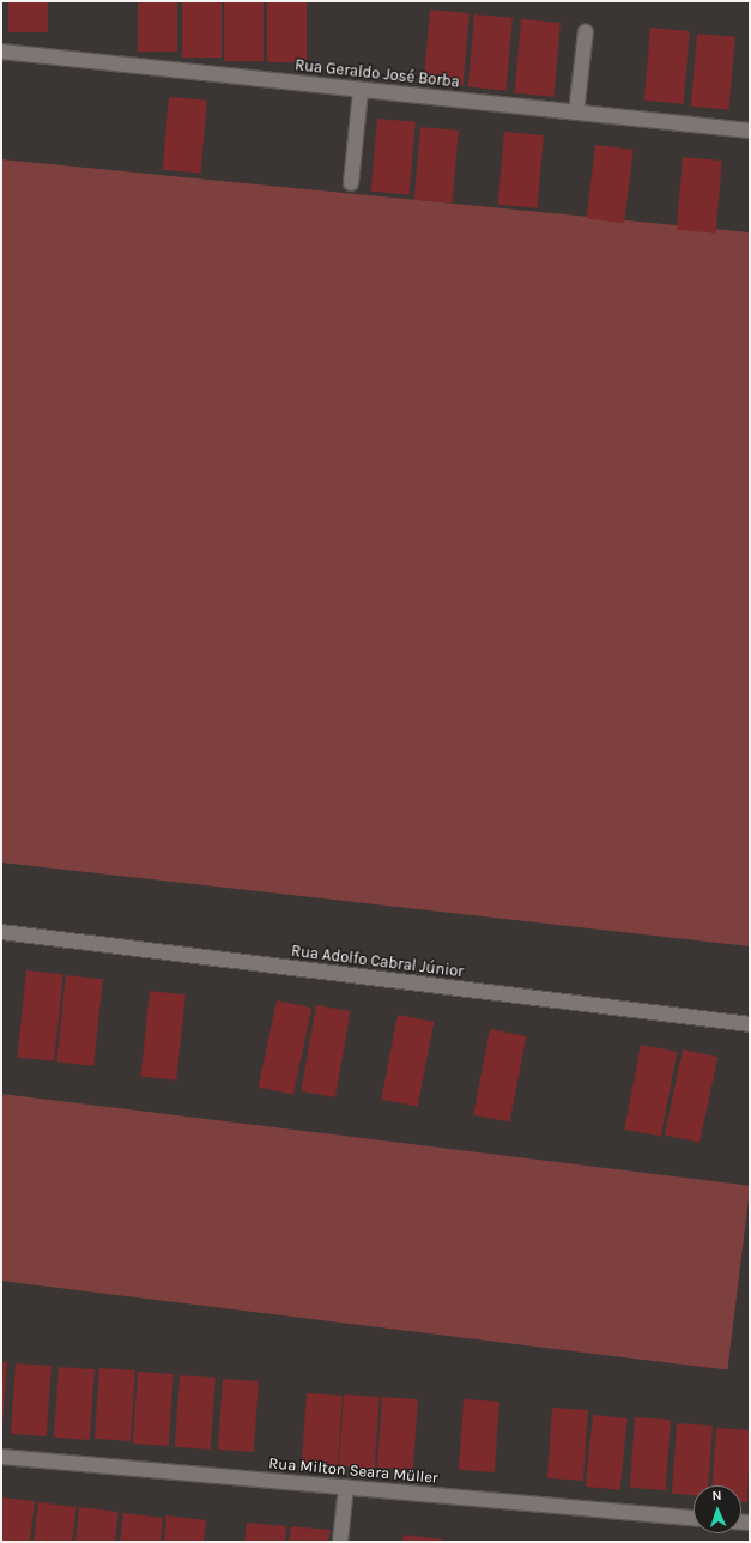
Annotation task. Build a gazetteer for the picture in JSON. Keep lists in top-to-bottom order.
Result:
{
  "streets": {
    "street": ["Rua Geraldo José Borba", "Rua Adolfo Cabral Júnior", "Rua Milton Seara Müller"]
  },
  "north": "top"
}
